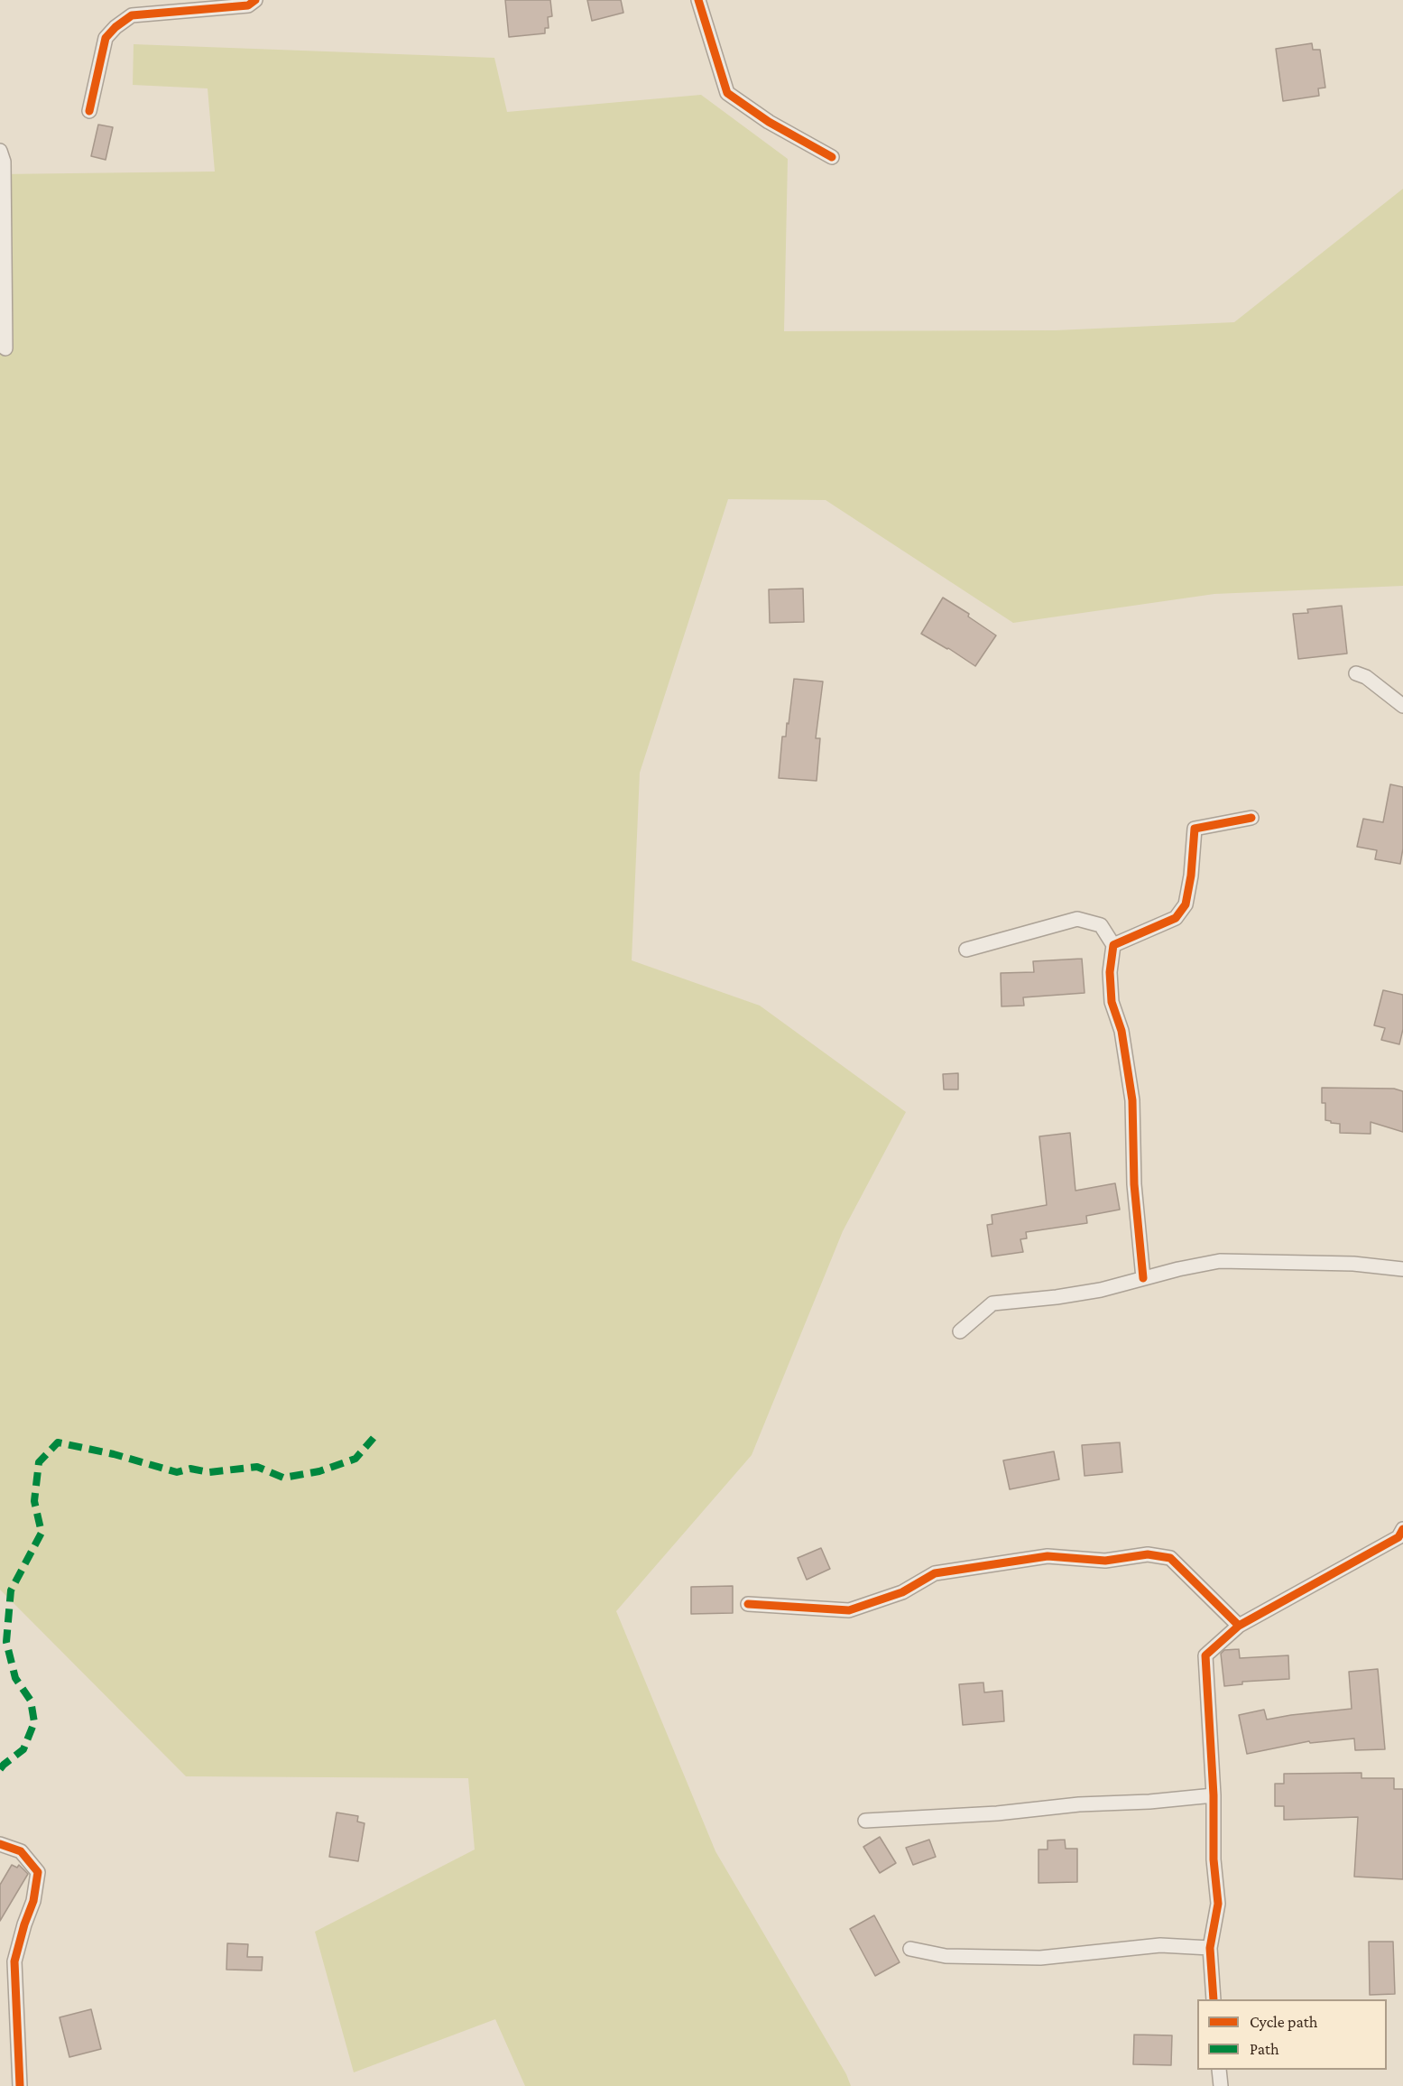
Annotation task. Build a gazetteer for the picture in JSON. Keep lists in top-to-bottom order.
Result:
{
  "legend": ["Cycle path", "Path"]
}
